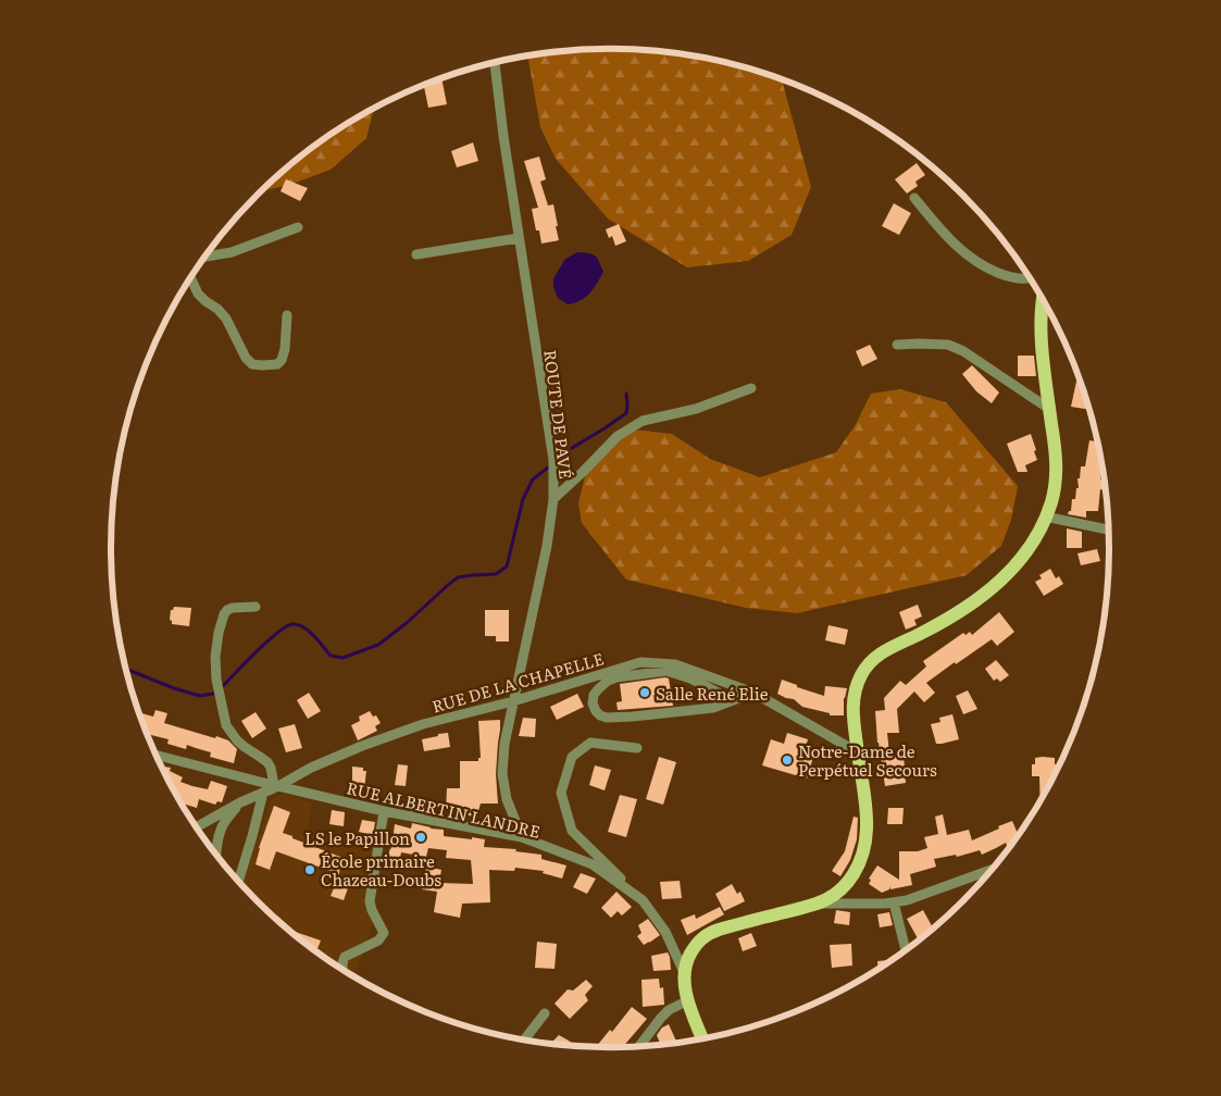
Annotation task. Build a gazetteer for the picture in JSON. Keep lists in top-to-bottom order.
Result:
{
  "streets": {
    "street": ["ROUTE DE PAVÉ", "RUE DE LA CHAPELLE", "RUE ALBERTIN LANDRE"]
  },
  "crossings": [
    ["ROUTE DE PAVÉ", "RUE DE LA CHAPELLE"],
    ["ROUTE DE PAVÉ", "RUE ALBERTIN LANDRE"],
    ["RUE DE LA CHAPELLE", "RUE ALBERTIN LANDRE"]
  ],
  "places": [
    "Salle René Elie",
    "Notre-Dame de Perpétuel Secours",
    "LS le Papillon",
    "École primaire Chazeau-Doubs"
  ]
}
